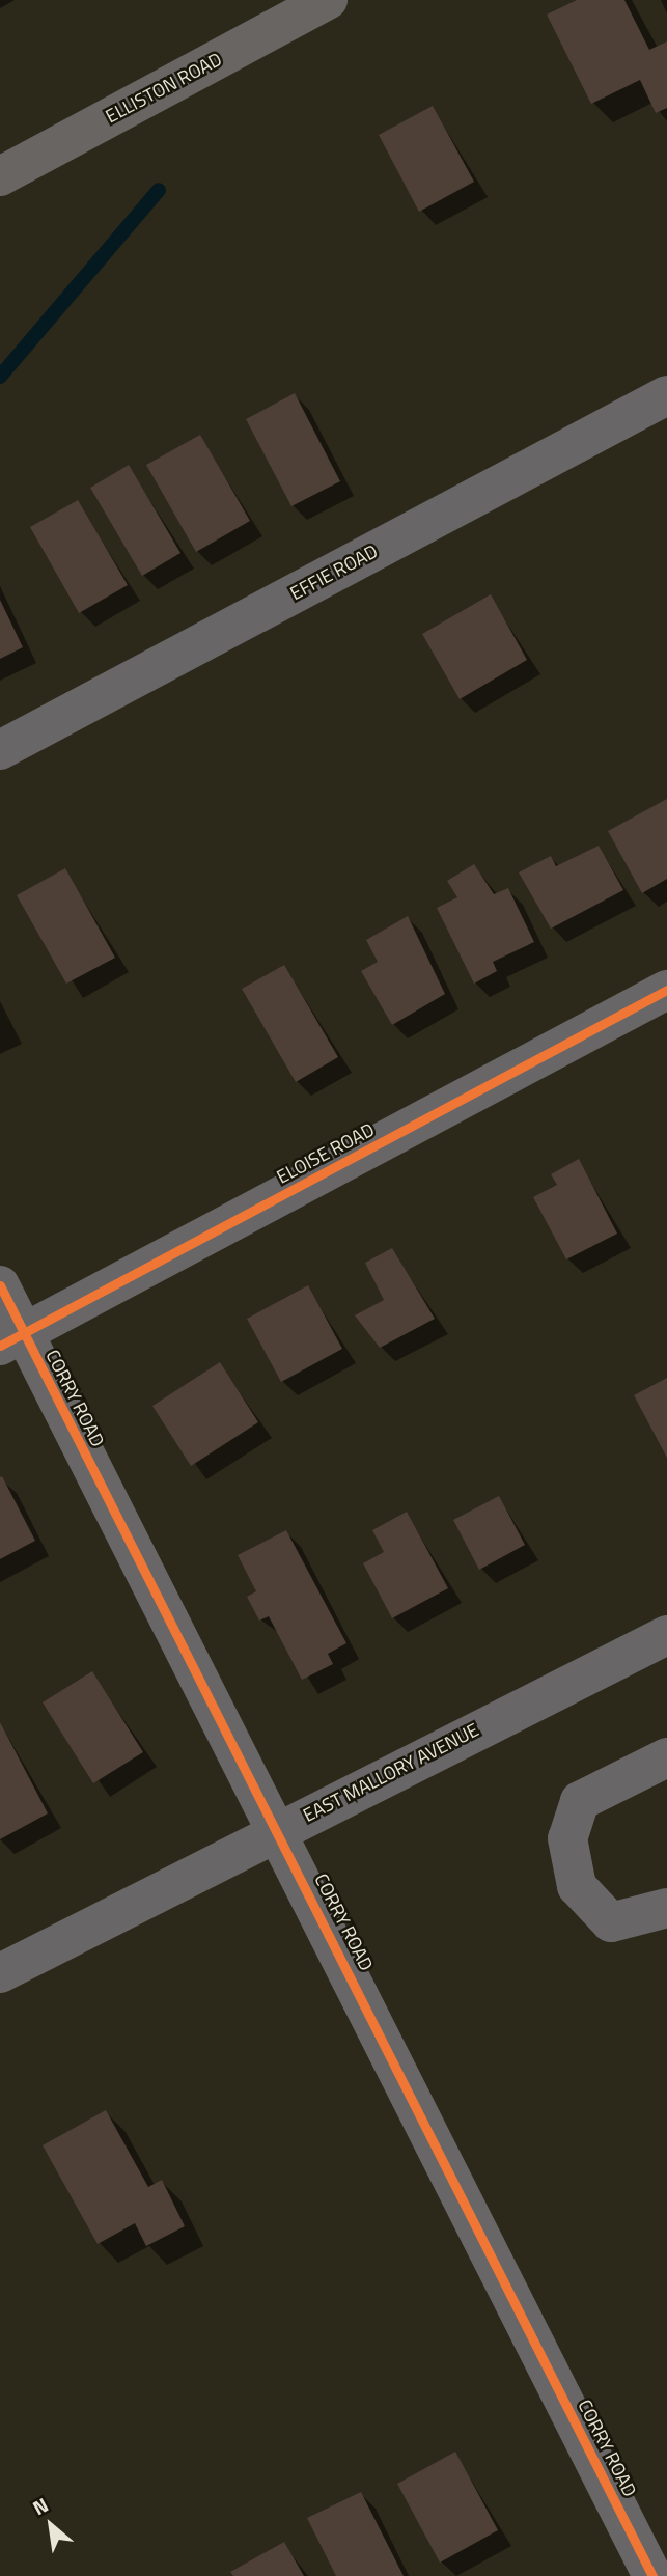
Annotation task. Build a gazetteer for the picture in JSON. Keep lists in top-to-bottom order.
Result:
{
  "streets": {
    "main road": ["ELLISTON ROAD"],
    "street": [
      "EFFIE ROAD",
      "ELOISE ROAD",
      "CORRY ROAD",
      "EAST MALLORY AVENUE"
    ]
  },
  "crossings": [
    ["ELOISE ROAD", "CORRY ROAD"],
    ["CORRY ROAD", "EAST MALLORY AVENUE"]
  ],
  "north": "top left"
}
